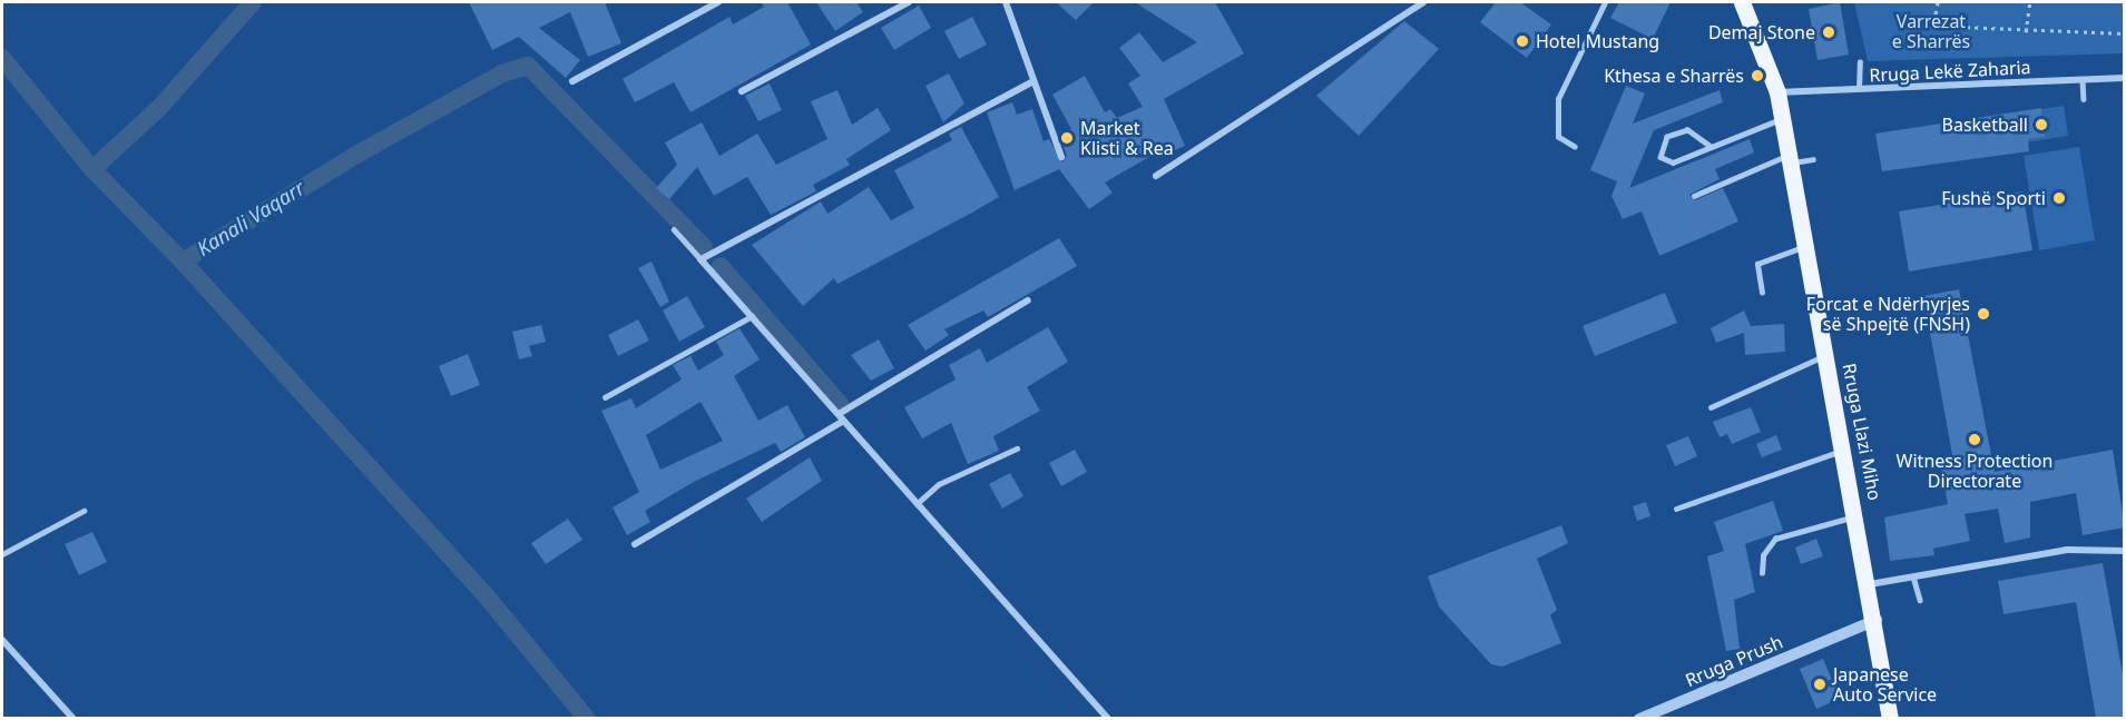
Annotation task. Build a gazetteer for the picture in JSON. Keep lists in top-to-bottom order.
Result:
{
  "streets": {
    "main road": ["Rruga Llazi Miho"],
    "street": ["Rruga Lekë Zaharia", "Rruga Prush"]
  },
  "crossings": [
    ["Rruga Lekë Zaharia", "Rruga Llazi Miho"],
    ["Rruga Llazi Miho", "Rruga Prush"]
  ],
  "water": ["Kanali Vaqarr"],
  "parks": ["Varrezat e Sharrës"],
  "places": [
    "Demaj Stone",
    "Hotel Mustang",
    "Kthesa e Sharrës",
    "Basketball",
    "Market Klisti & Rea",
    "Fushë Sporti",
    "Forcat e Ndërhyrjes së Shpejtë (FNSH)",
    "Witness Protection Directorate",
    "Japanese Auto Service"
  ]
}
